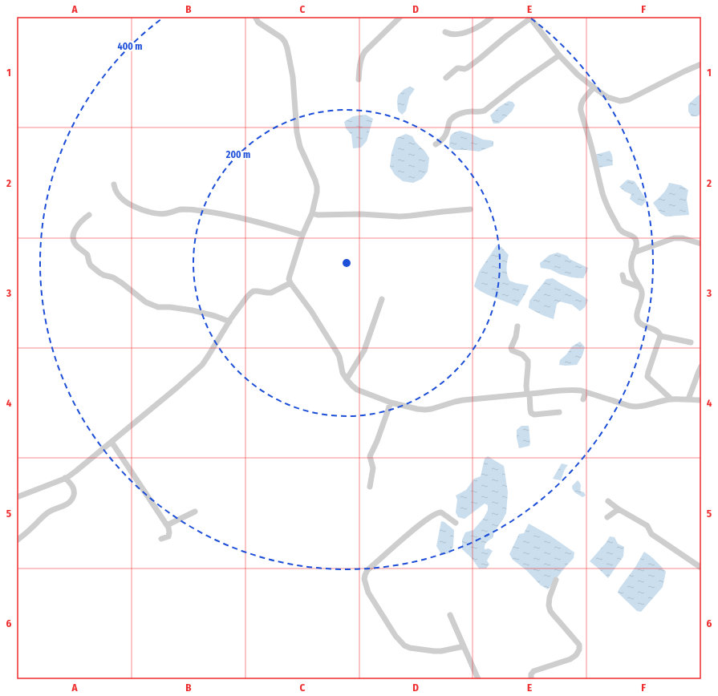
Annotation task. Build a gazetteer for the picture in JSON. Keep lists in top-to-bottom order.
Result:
{
  "grid": {
    "columns": [
      "A",
      "B",
      "C",
      "D",
      "E",
      "F"
    ],
    "rows": [
      "1",
      "2",
      "3",
      "4",
      "5",
      "6"
    ]
  },
  "rings": ["400 m", "200 m"]
}
